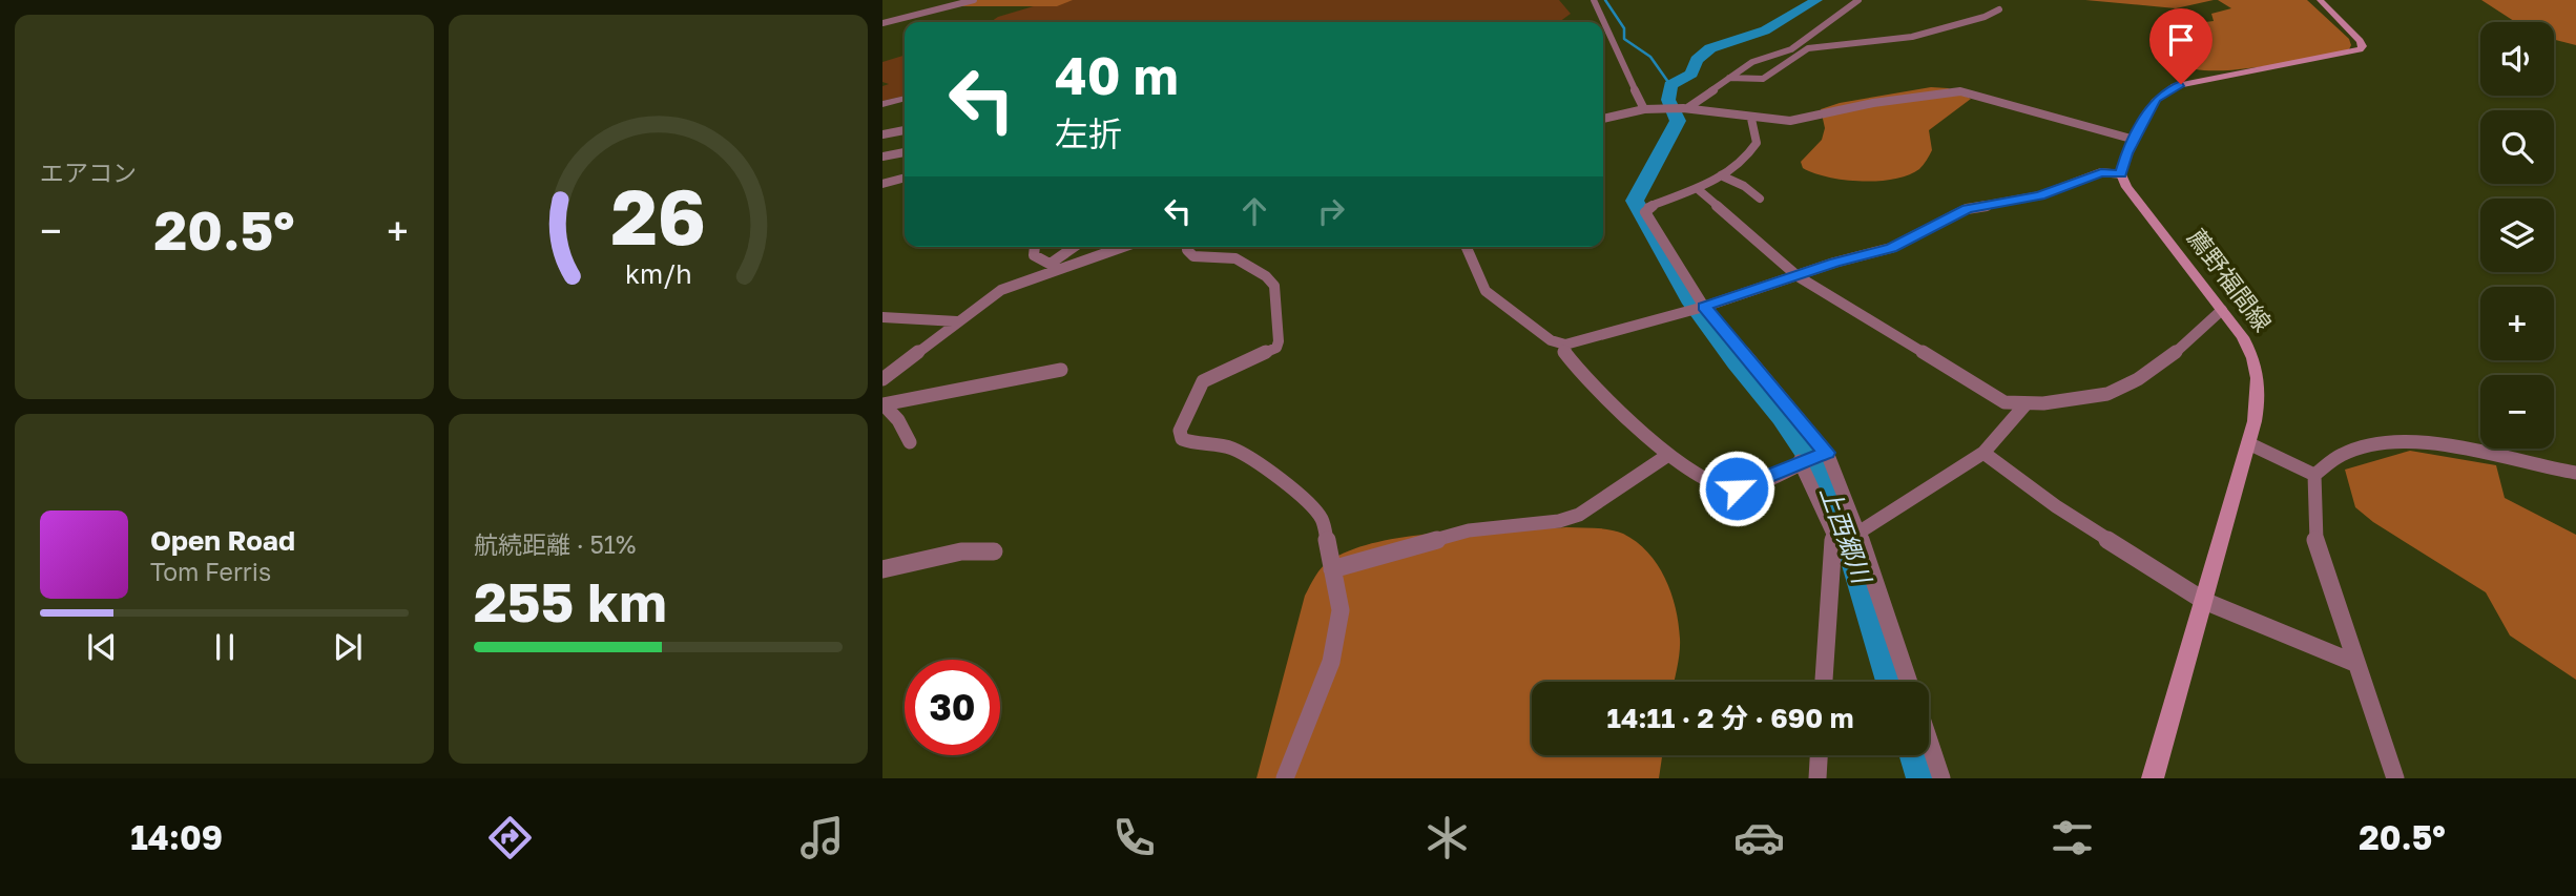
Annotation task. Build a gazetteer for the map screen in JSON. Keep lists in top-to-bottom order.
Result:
{
  "streets": {
    "main road": ["薦野福間線"]
  },
  "water": ["上西郷川"],
  "page": {
    "tile": [
      "エアコン",
      ["航続距離 · 51%", "255 km"]
    ],
    "map_buttons": ["+", "−"],
    "turn": ["40 m", "左折"],
    "heat": ["−", "20.5°", "+"],
    "song": ["Open Road", "Tom Ferris"],
    "limit": "30",
    "trip": "14:11 · 2 分 · 690 m",
    "tabs": ["14:09", "20.5°"],
    "gauge": ["26", "km/h"]
  }
}
